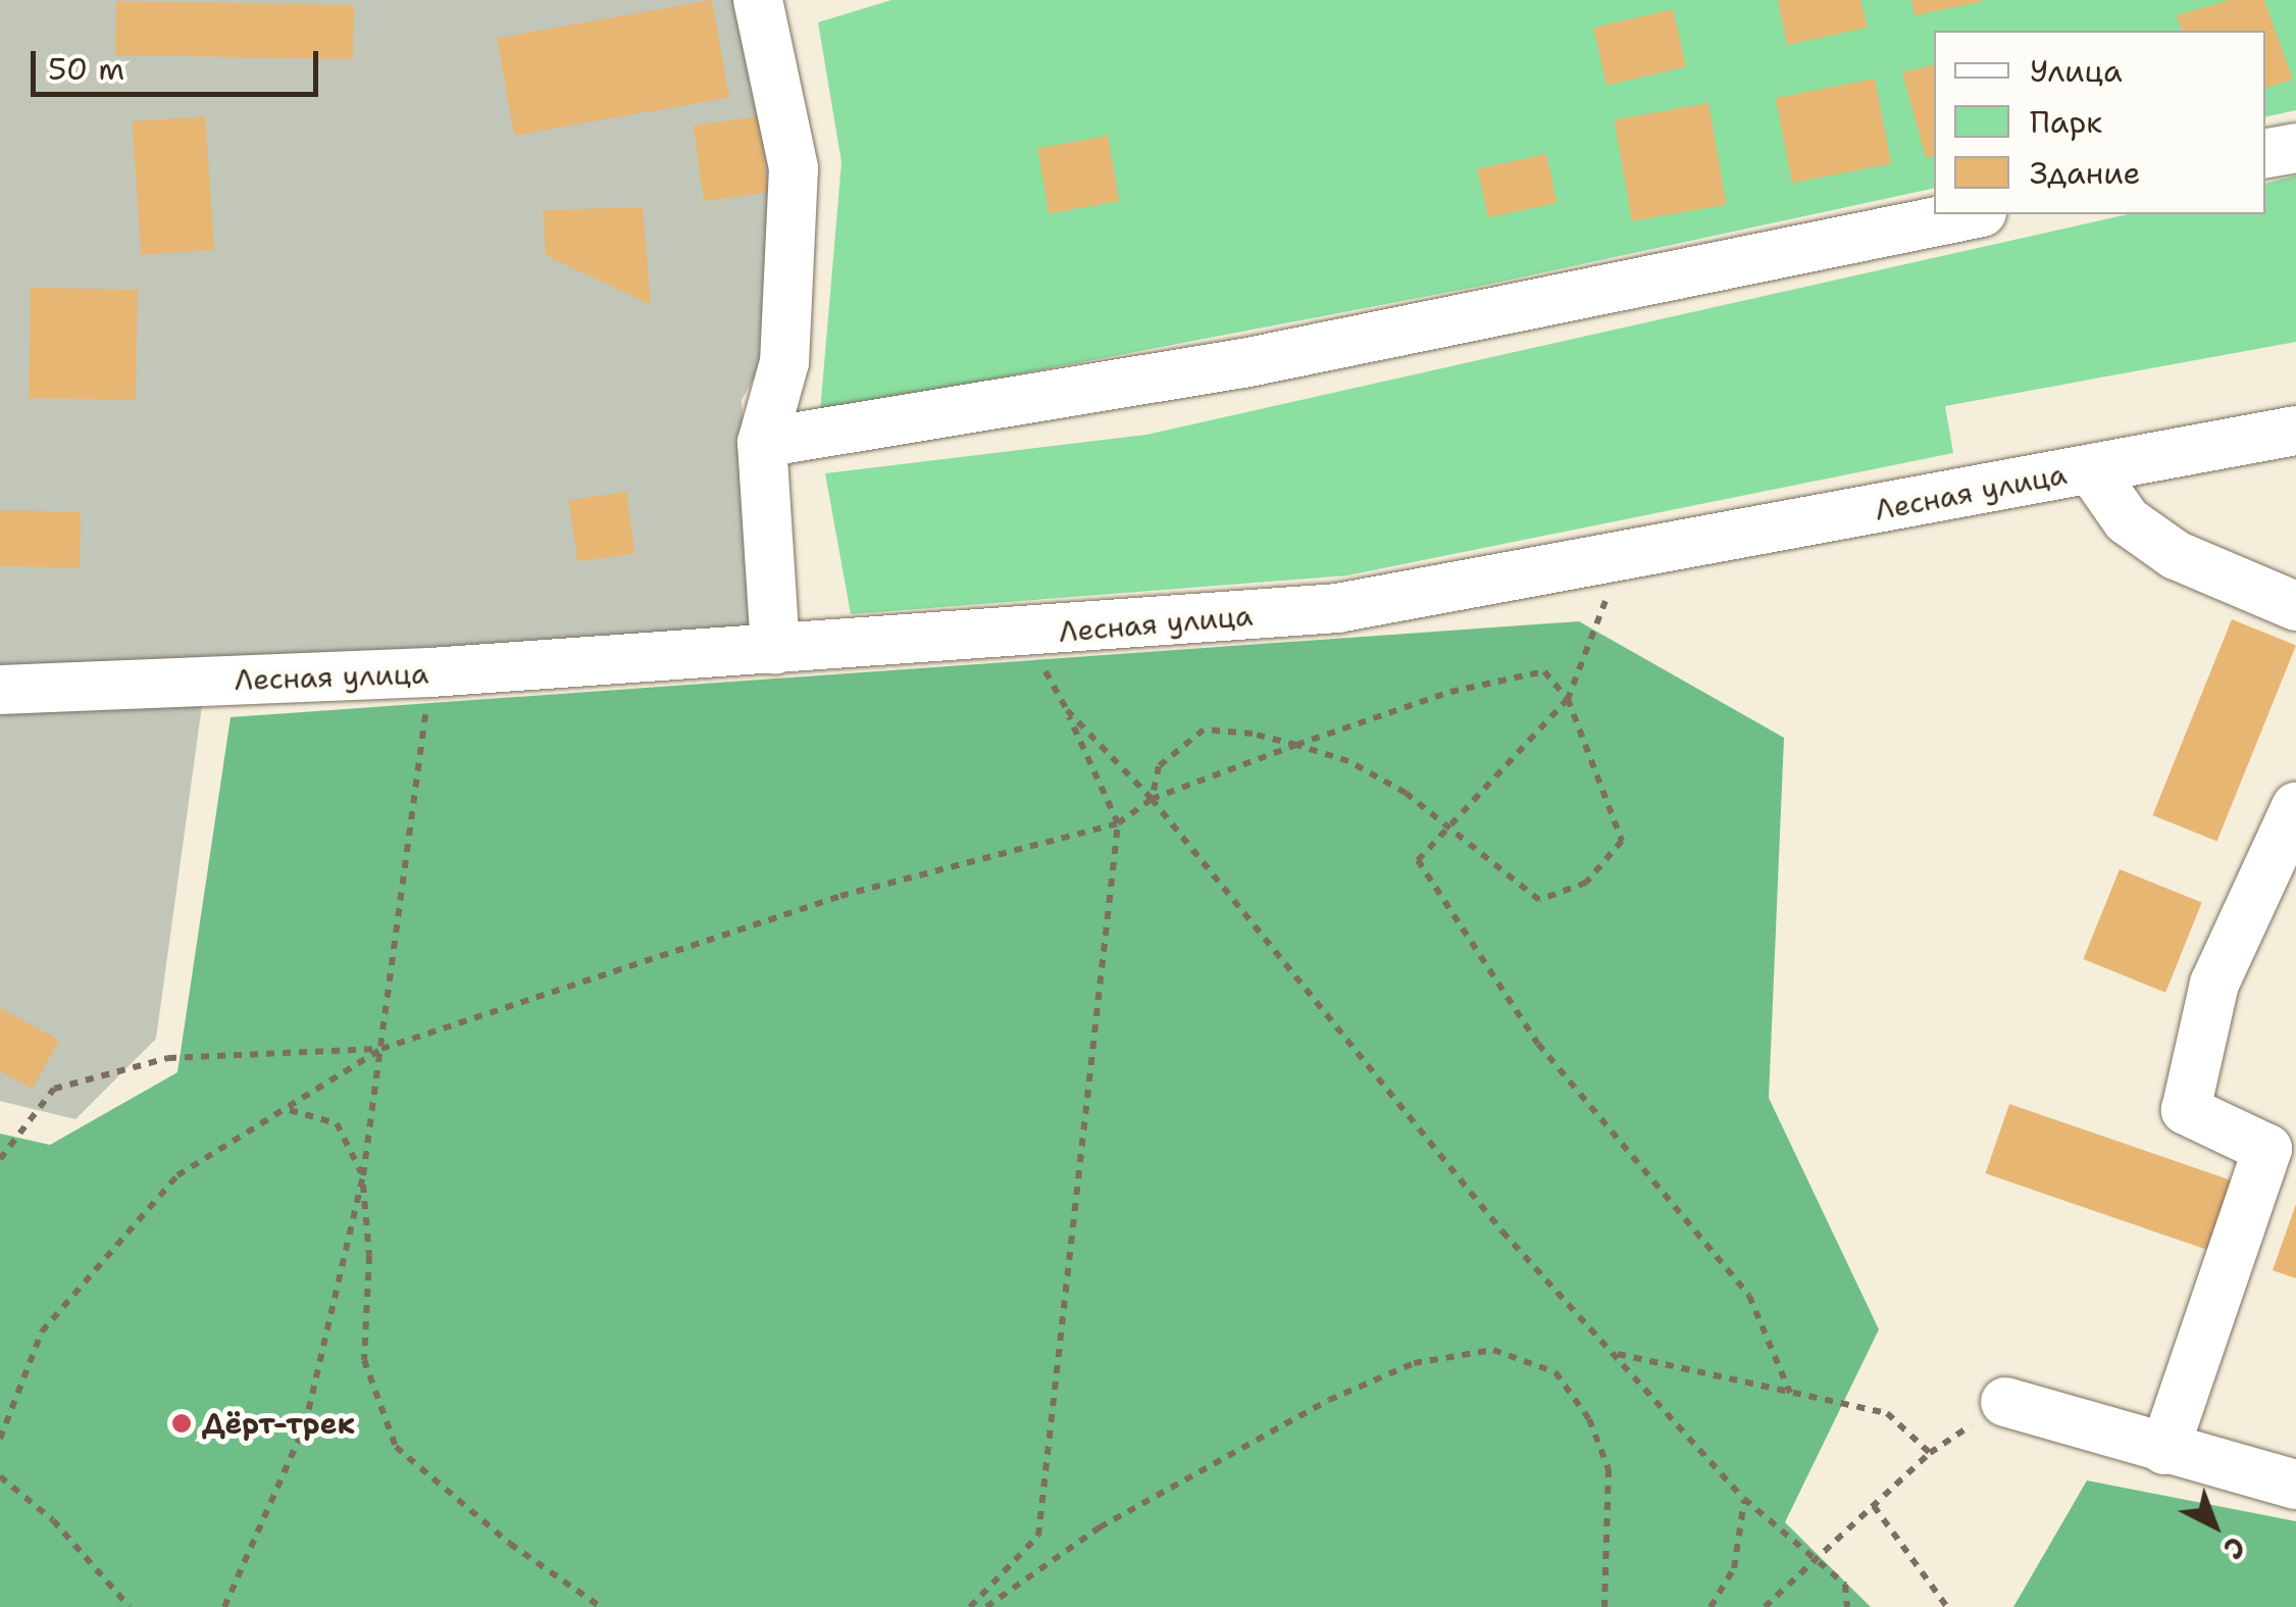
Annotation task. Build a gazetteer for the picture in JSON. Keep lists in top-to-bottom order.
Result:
{
  "streets": {
    "street": ["Лесная улица"]
  },
  "places": ["Дёрт-трек"],
  "legend": ["Улица", "Парк", "Здание"],
  "scale_bar": "50 m",
  "north": "bottom right"
}
